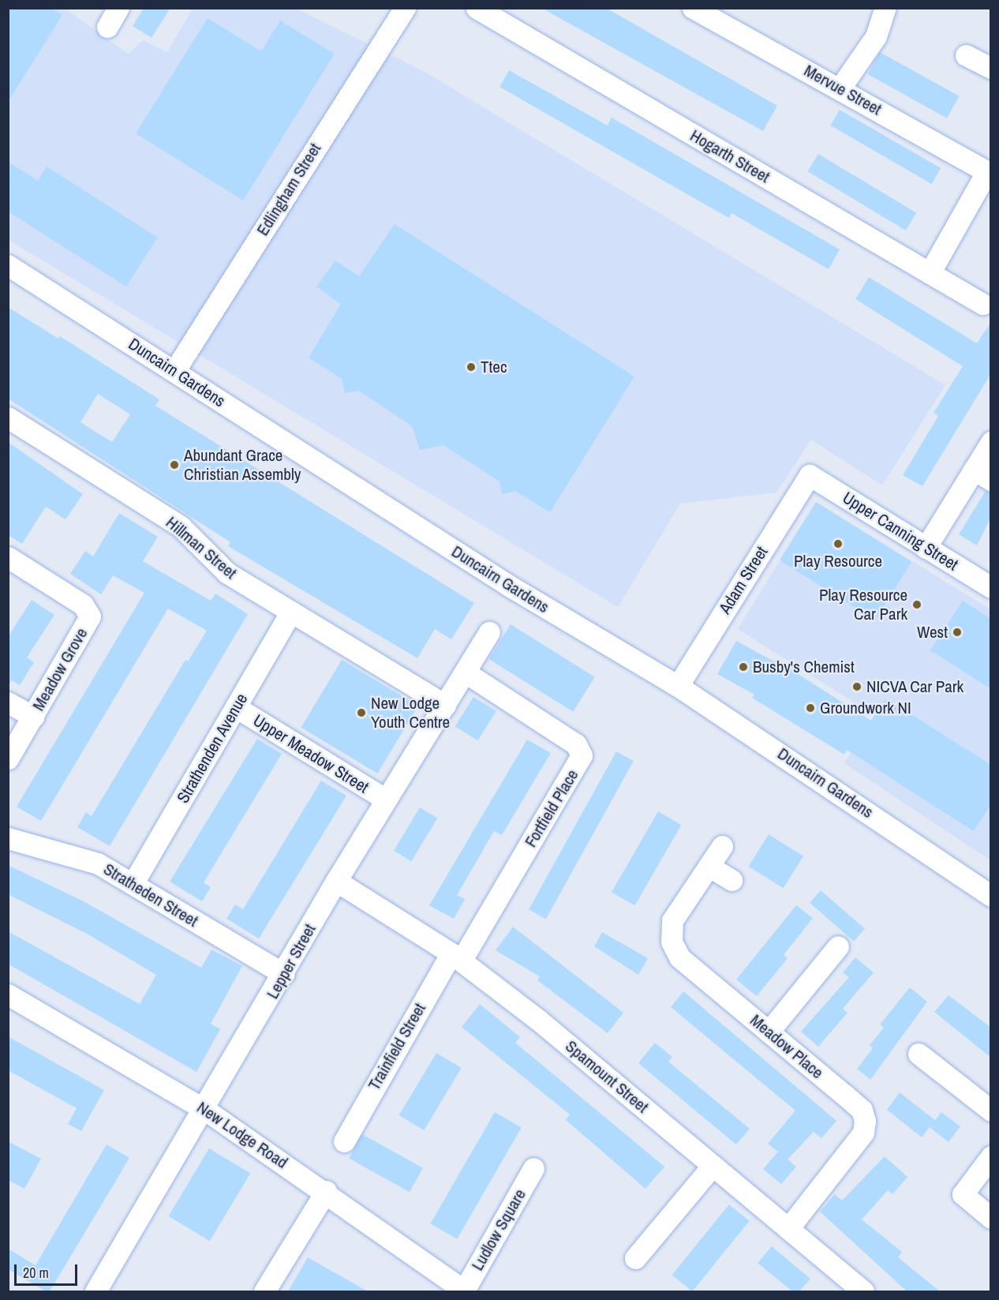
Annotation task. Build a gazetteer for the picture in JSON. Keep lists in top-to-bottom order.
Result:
{
  "streets": {
    "street": [
      "Mervue Street",
      "Hogarth Street",
      "Edlingham Street",
      "Duncairn Gardens",
      "Upper Canning Street",
      "Hillman Street",
      "Adam Street",
      "Meadow Grove",
      "Strathenden Avenue",
      "Upper Meadow Street",
      "Fortfield Place",
      "Stratheden Street",
      "Lepper Street",
      "Trainfield Street",
      "Meadow Place",
      "Spamount Street",
      "New Lodge Road",
      "Ludlow Square"
    ]
  },
  "crossings": [
    ["Edlingham Street", "Duncairn Gardens"],
    ["Duncairn Gardens", "Adam Street"],
    ["Upper Canning Street", "Adam Street"],
    ["Hillman Street", "Strathenden Avenue"],
    ["Hillman Street", "Lepper Street"],
    ["Strathenden Avenue", "Upper Meadow Street"],
    ["Strathenden Avenue", "Stratheden Street"],
    ["Upper Meadow Street", "Lepper Street"],
    ["Fortfield Place", "Lepper Street"],
    ["Fortfield Place", "Trainfield Street"],
    ["Fortfield Place", "Spamount Street"],
    ["Stratheden Street", "Lepper Street"],
    ["Lepper Street", "Spamount Street"],
    ["Lepper Street", "New Lodge Road"],
    ["Trainfield Street", "Spamount Street"],
    ["Meadow Place", "Spamount Street"],
    ["New Lodge Road", "Ludlow Square"]
  ],
  "places": [
    "Ttec",
    "Abundant Grace Christian Assembly",
    "Play Resource",
    "Play Resource Car Park",
    "West",
    "Busby's Chemist",
    "NICVA Car Park",
    "Groundwork NI",
    "New Lodge Youth Centre"
  ],
  "scale_bar": "20 m"
}
